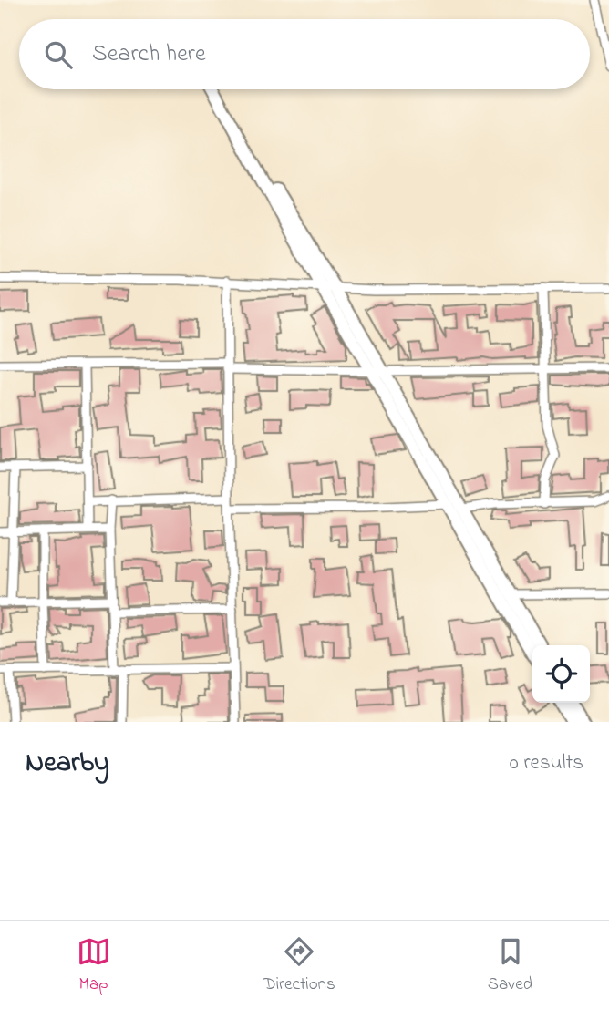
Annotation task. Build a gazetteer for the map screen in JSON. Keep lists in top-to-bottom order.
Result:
{
  "page": {
    "search": "Search here",
    "heading": ["Nearby", "0 results"],
    "nav": ["Map", "Directions", "Saved"]
  }
}
